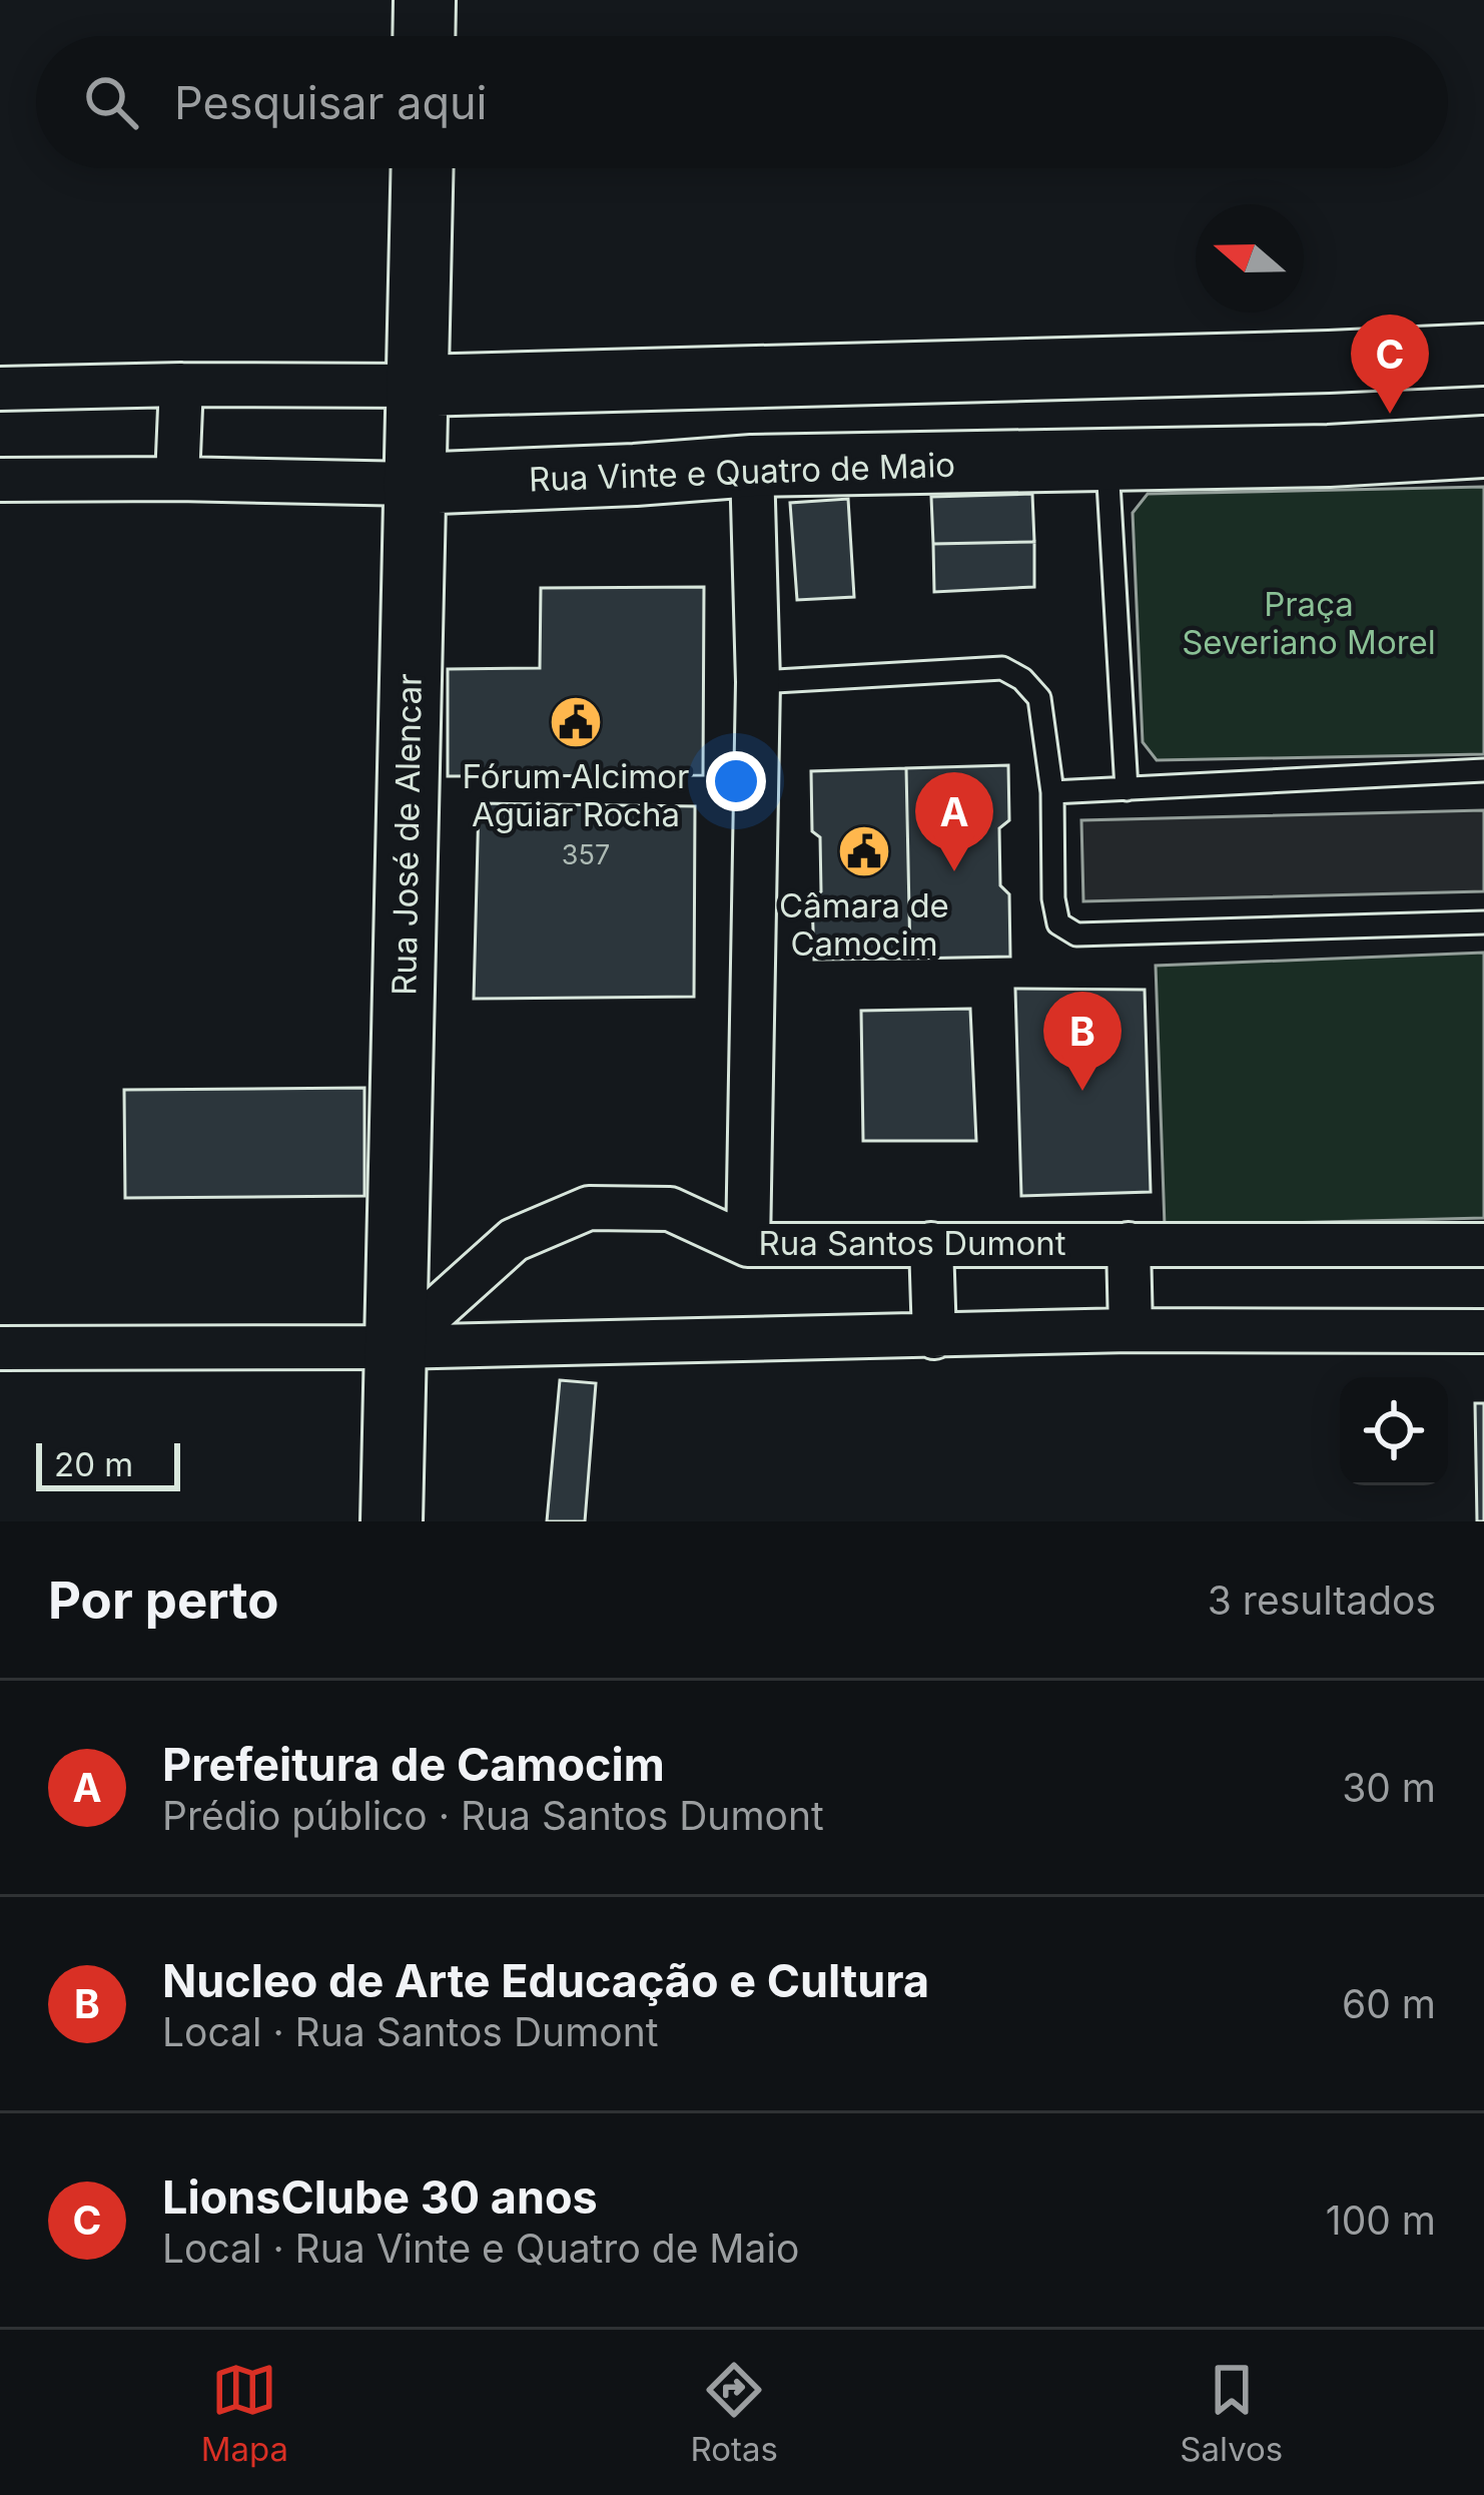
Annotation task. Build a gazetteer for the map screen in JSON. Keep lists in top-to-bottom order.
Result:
{
  "streets": {
    "street": ["Rua Vinte e Quatro de Maio", "Rua José de Alencar", "Rua Santos Dumont"]
  },
  "crossings": [
    ["Rua Vinte e Quatro de Maio", "Rua José de Alencar"],
    ["Rua José de Alencar", "Rua Santos Dumont"]
  ],
  "parks": ["Praça Severiano Morel"],
  "places": {
    "public building": ["Fórum Alcimor Aguiar Rocha", "Câmara de Camocim"]
  },
  "house_numbers": ["357"],
  "scale_bar": "20 m",
  "north": "left",
  "page": {
    "search": "Pesquisar aqui",
    "pins": ["C", "A", "B"],
    "scale": "20 m",
    "heading": ["Por perto", "3 resultados"],
    "list": [
      {
        "mark": "A",
        "name": "Prefeitura de Camocim",
        "note": "Prédio público · Rua Santos Dumont",
        "value": "30 m"
      },
      {
        "mark": "B",
        "name": "Nucleo de Arte Educação e Cultura",
        "note": "Local · Rua Santos Dumont",
        "value": "60 m"
      },
      {
        "mark": "C",
        "name": "LionsClube 30 anos",
        "note": "Local · Rua Vinte e Quatro de Maio",
        "value": "100 m"
      }
    ],
    "nav": ["Mapa", "Rotas", "Salvos"]
  }
}
